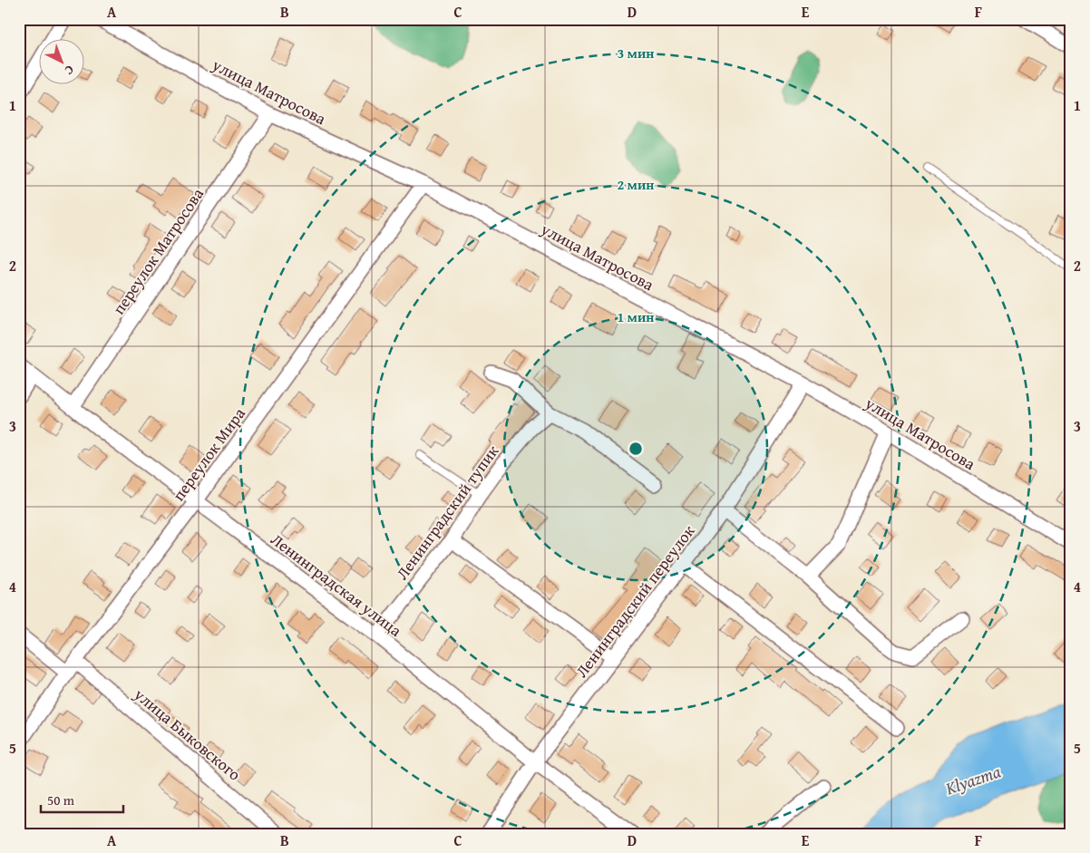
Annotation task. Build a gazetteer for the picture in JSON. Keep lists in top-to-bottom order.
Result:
{
  "streets": {
    "street": [
      "улица Матросова",
      "переулок Матросова",
      "переулок Мира",
      "Ленинградский тупик",
      "Ленинградская улица",
      "Ленинградский переулок",
      "улица Быковского"
    ]
  },
  "crossings": [
    ["улица Матросова", "переулок Матросова"],
    ["улица Матросова", "переулок Мира"],
    ["улица Матросова", "Ленинградский переулок"],
    ["переулок Матросова", "Ленинградская улица"],
    ["переулок Мира", "Ленинградская улица"],
    ["переулок Мира", "улица Быковского"],
    ["Ленинградский тупик", "Ленинградская улица"],
    ["Ленинградская улица", "Ленинградский переулок"]
  ],
  "water": ["Klyazma"],
  "scale_bar": "50 m",
  "north": "bottom right",
  "grid": {
    "columns": [
      "A",
      "B",
      "C",
      "D",
      "E",
      "F"
    ],
    "rows": [
      "1",
      "2",
      "3",
      "4",
      "5"
    ]
  },
  "rings": ["3 мин", "2 мин", "1 мин"]
}
